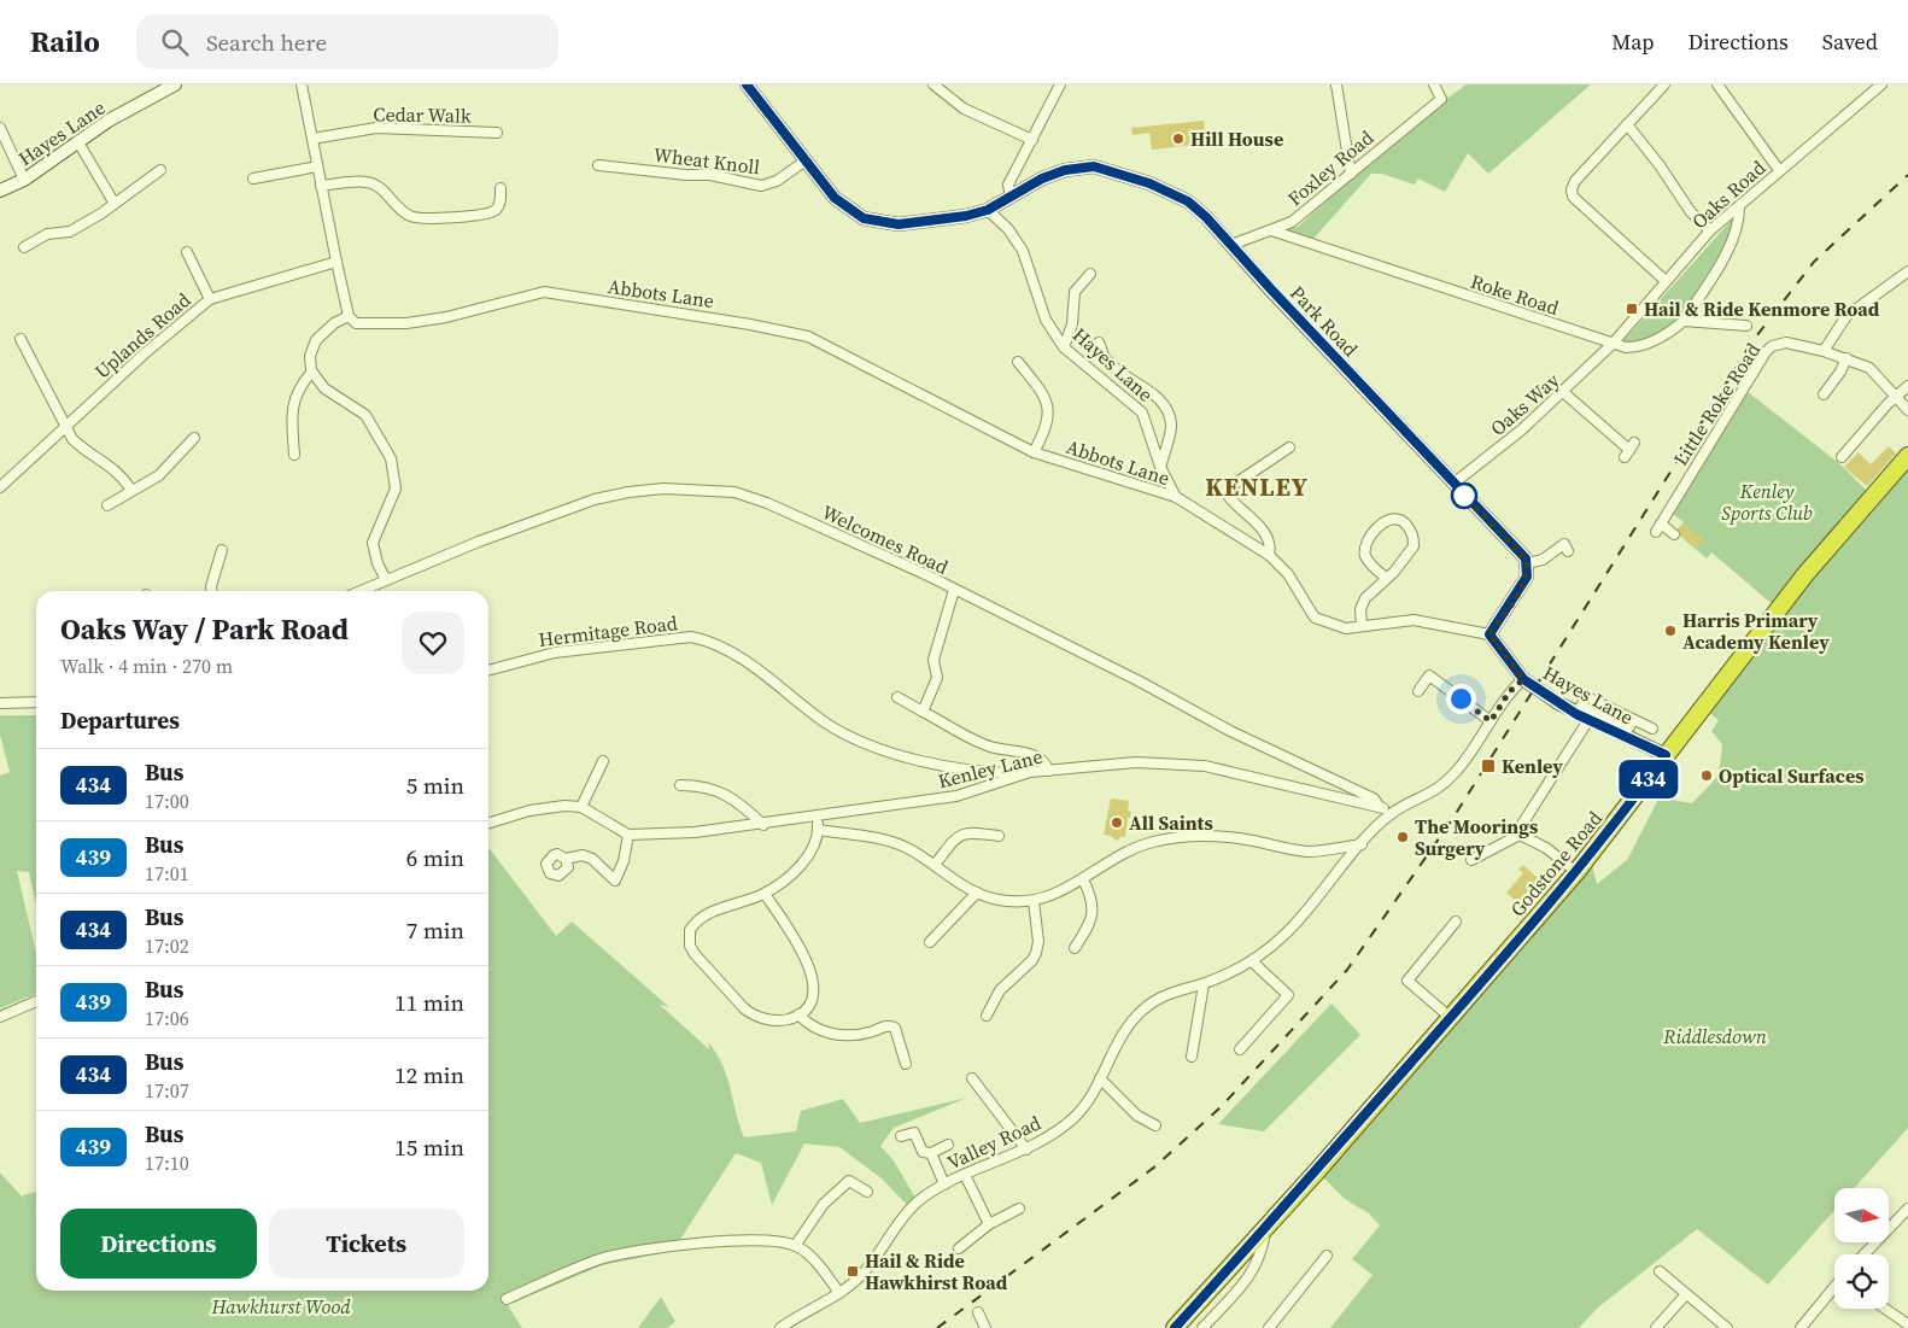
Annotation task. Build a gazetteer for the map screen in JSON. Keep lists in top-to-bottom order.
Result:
{
  "streets": {
    "highway": ["Godstone Road"],
    "street": [
      "Cedar Walk",
      "Hayes Lane",
      "Wheat Knoll",
      "Foxley Road",
      "Oaks Road",
      "Abbots Lane",
      "Roke Road",
      "Park Road",
      "Uplands Road",
      "Oaks Way",
      "Little Roke Road",
      "Welcomes Road",
      "Hermitage Road",
      "Kenley Lane",
      "Valley Road"
    ]
  },
  "crossings": [
    ["Hayes Lane", "Abbots Lane"],
    ["Hayes Lane", "Park Road"],
    ["Hayes Lane", "Godstone Road"],
    ["Foxley Road", "Roke Road"],
    ["Foxley Road", "Park Road"],
    ["Oaks Road", "Roke Road"],
    ["Oaks Road", "Oaks Way"],
    ["Roke Road", "Oaks Way"],
    ["Park Road", "Oaks Way"],
    ["Welcomes Road", "Kenley Lane"],
    ["Hermitage Road", "Kenley Lane"],
    ["Kenley Lane", "Valley Road"]
  ],
  "districts": ["KENLEY"],
  "parks": ["Kenley Sports Club", "Riddlesdown", "Hawkhurst Wood"],
  "places": {
    "other": [
      "Hill House",
      "Harris Primary Academy Kenley",
      "Optical Surfaces",
      "All Saints",
      "The Moorings Surgery"
    ],
    "transit": ["Hail & Ride Kenmore Road", "Kenley", "Hail & Ride Hawkhirst Road"]
  },
  "lines": ["bus line 434"],
  "north": "right",
  "page": {
    "header": "Railo",
    "search": "Search here",
    "nav": ["Map", "Directions", "Saved"],
    "on_map": "434",
    "heading": [
      ["Oaks Way / Park Road", "Walk · 4 min · 270 m"],
      "Departures"
    ],
    "list": [
      {
        "mark": "434",
        "name": "Bus",
        "note": "17:00",
        "value": "5 min"
      },
      {
        "mark": "439",
        "name": "Bus",
        "note": "17:01",
        "value": "6 min"
      },
      {
        "mark": "434",
        "name": "Bus",
        "note": "17:02",
        "value": "7 min"
      },
      {
        "mark": "439",
        "name": "Bus",
        "note": "17:06",
        "value": "11 min"
      },
      {
        "mark": "434",
        "name": "Bus",
        "note": "17:07",
        "value": "12 min"
      },
      {
        "mark": "439",
        "name": "Bus",
        "note": "17:10",
        "value": "15 min"
      }
    ],
    "buttons": ["Directions", "Tickets"]
  }
}
